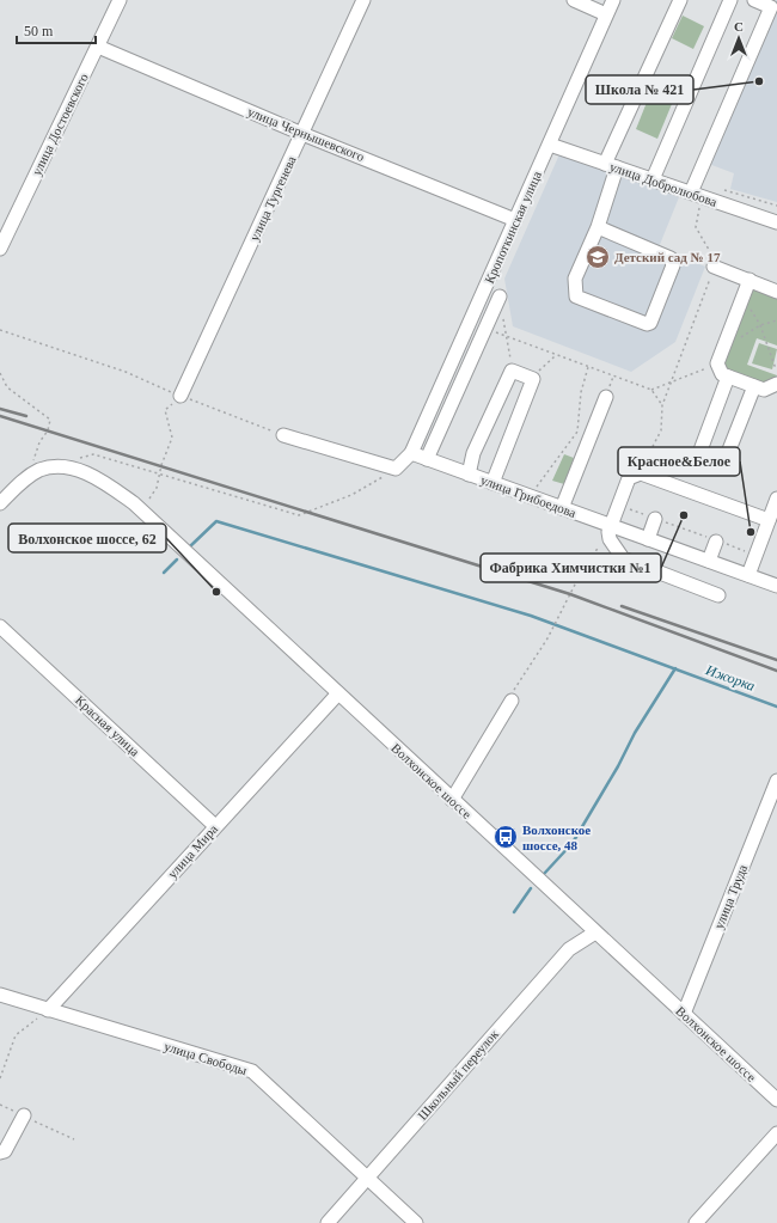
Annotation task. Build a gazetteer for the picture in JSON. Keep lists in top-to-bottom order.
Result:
{
  "streets": {
    "street": [
      "улица Достоевского",
      "улица Чернышевского",
      "улица Добролюбова",
      "улица Тургенева",
      "Кропоткинская улица",
      "улица Грибоедова",
      "Красная улица",
      "Волхонское шоссе",
      "улица Мира",
      "улица Труда",
      "улица Свободы",
      "Школьный переулок"
    ]
  },
  "crossings": [
    ["улица Достоевского", "улица Чернышевского"],
    ["улица Чернышевского", "улица Тургенева"],
    ["улица Чернышевского", "Кропоткинская улица"],
    ["улица Добролюбова", "Кропоткинская улица"],
    ["Кропоткинская улица", "улица Грибоедова"],
    ["Красная улица", "улица Мира"],
    ["Волхонское шоссе", "улица Мира"],
    ["Волхонское шоссе", "улица Труда"],
    ["Волхонское шоссе", "Школьный переулок"],
    ["улица Мира", "улица Свободы"],
    ["улица Свободы", "Школьный переулок"]
  ],
  "water": ["Ижорка"],
  "places": {
    "other": [
      "Школа № 421",
      "Фабрика Химчистки №1",
      "Красное&Белое",
      "Волхонское шоссе, 62"
    ],
    "school or university": ["Детский сад № 17"],
    "bus stop": ["Волхонское шоссе, 48"]
  },
  "scale_bar": "50 m",
  "north": "top"
}
